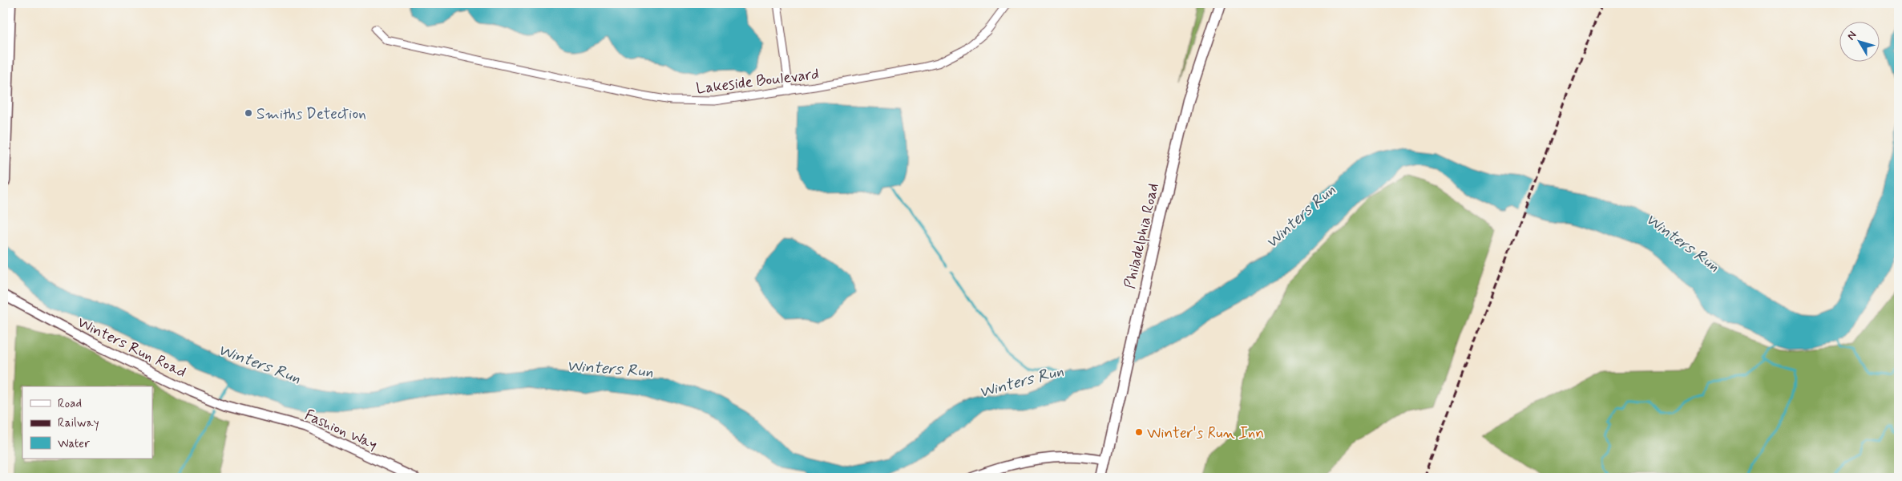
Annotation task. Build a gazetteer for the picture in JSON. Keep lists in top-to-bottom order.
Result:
{
  "streets": {
    "main road": ["Philadelphia Road"],
    "street": ["Lakeside Boulevard", "Winters Run Road", "Fashion Way"]
  },
  "crossings": [
    ["Winters Run Road", "Fashion Way"]
  ],
  "water": ["Winters Run"],
  "places": ["Smiths Detection", "Winter's Run Inn"],
  "legend": ["Road", "Railway", "Water"],
  "north": "top left"
}
